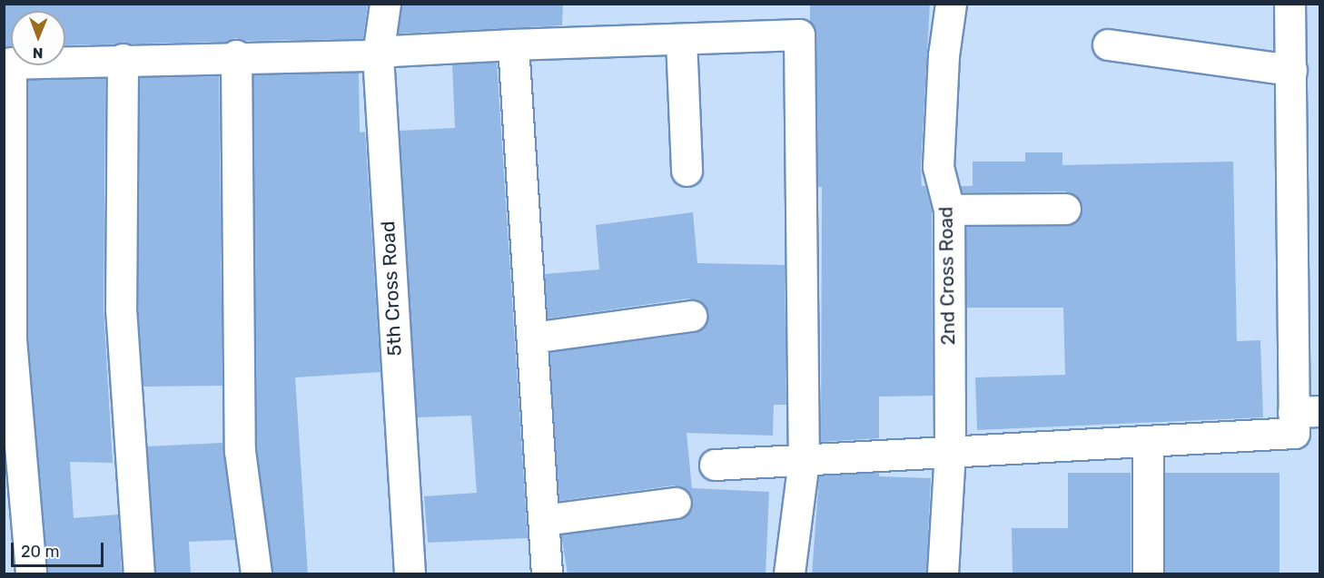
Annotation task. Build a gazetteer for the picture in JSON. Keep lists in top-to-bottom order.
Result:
{
  "streets": {
    "street": ["2nd Cross Road", "5th Cross Road"]
  },
  "scale_bar": "20 m",
  "north": "bottom"
}
